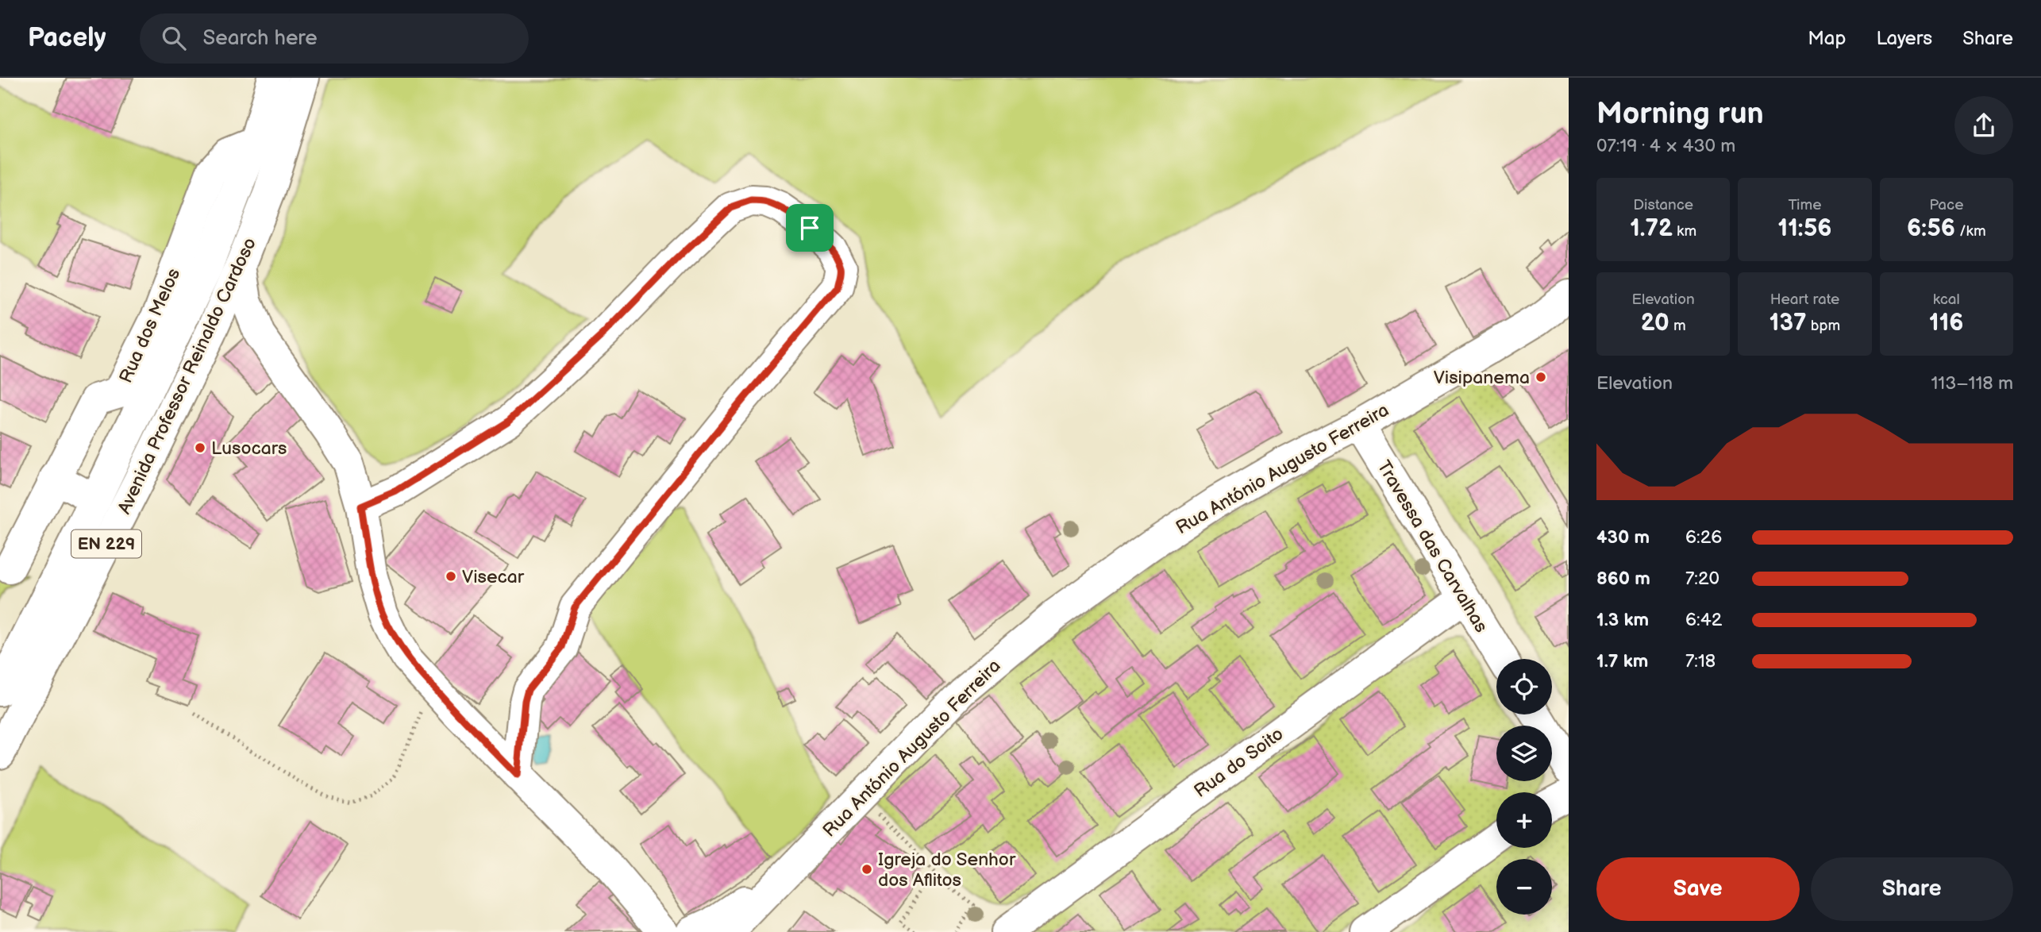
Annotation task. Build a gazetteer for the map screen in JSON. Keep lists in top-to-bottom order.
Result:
{
  "streets": {
    "street": [
      "Rua dos Melos",
      "Avenida Professor Reinaldo Cardoso",
      "Rua António Augusto Ferreira",
      "EN 229",
      "Travessa das Carvalhas",
      "Rua do Soito"
    ]
  },
  "crossings": [
    ["Rua dos Melos", "Avenida Professor Reinaldo Cardoso"],
    ["Rua António Augusto Ferreira", "Travessa das Carvalhas"],
    ["Travessa das Carvalhas", "Rua do Soito"]
  ],
  "places": [
    "Visipanema",
    "Lusocars",
    "Visecar",
    "Igreja do Senhor dos Aflitos"
  ],
  "page": {
    "header": "Pacely",
    "search": "Search here",
    "nav": ["Map", "Layers", "Share"],
    "heading": ["Morning run", "07:19 · 4 × 430 m"],
    "stats": [
      ["Distance", "1.72 km"],
      ["Time", "11:56"],
      ["Pace", "6:56 /km"],
      ["Elevation", "20 m"],
      ["Heart rate", "137 bpm"],
      ["kcal", "116"]
    ],
    "chart": ["Elevation", "113–118 m"],
    "list": [
      {
        "name": "430 m",
        "note": "6:26"
      },
      {
        "name": "860 m",
        "note": "7:20"
      },
      {
        "name": "1.3 km",
        "note": "6:42"
      },
      {
        "name": "1.7 km",
        "note": "7:18"
      }
    ],
    "map_buttons": ["+", "−"],
    "buttons": ["Save", "Share"]
  }
}
